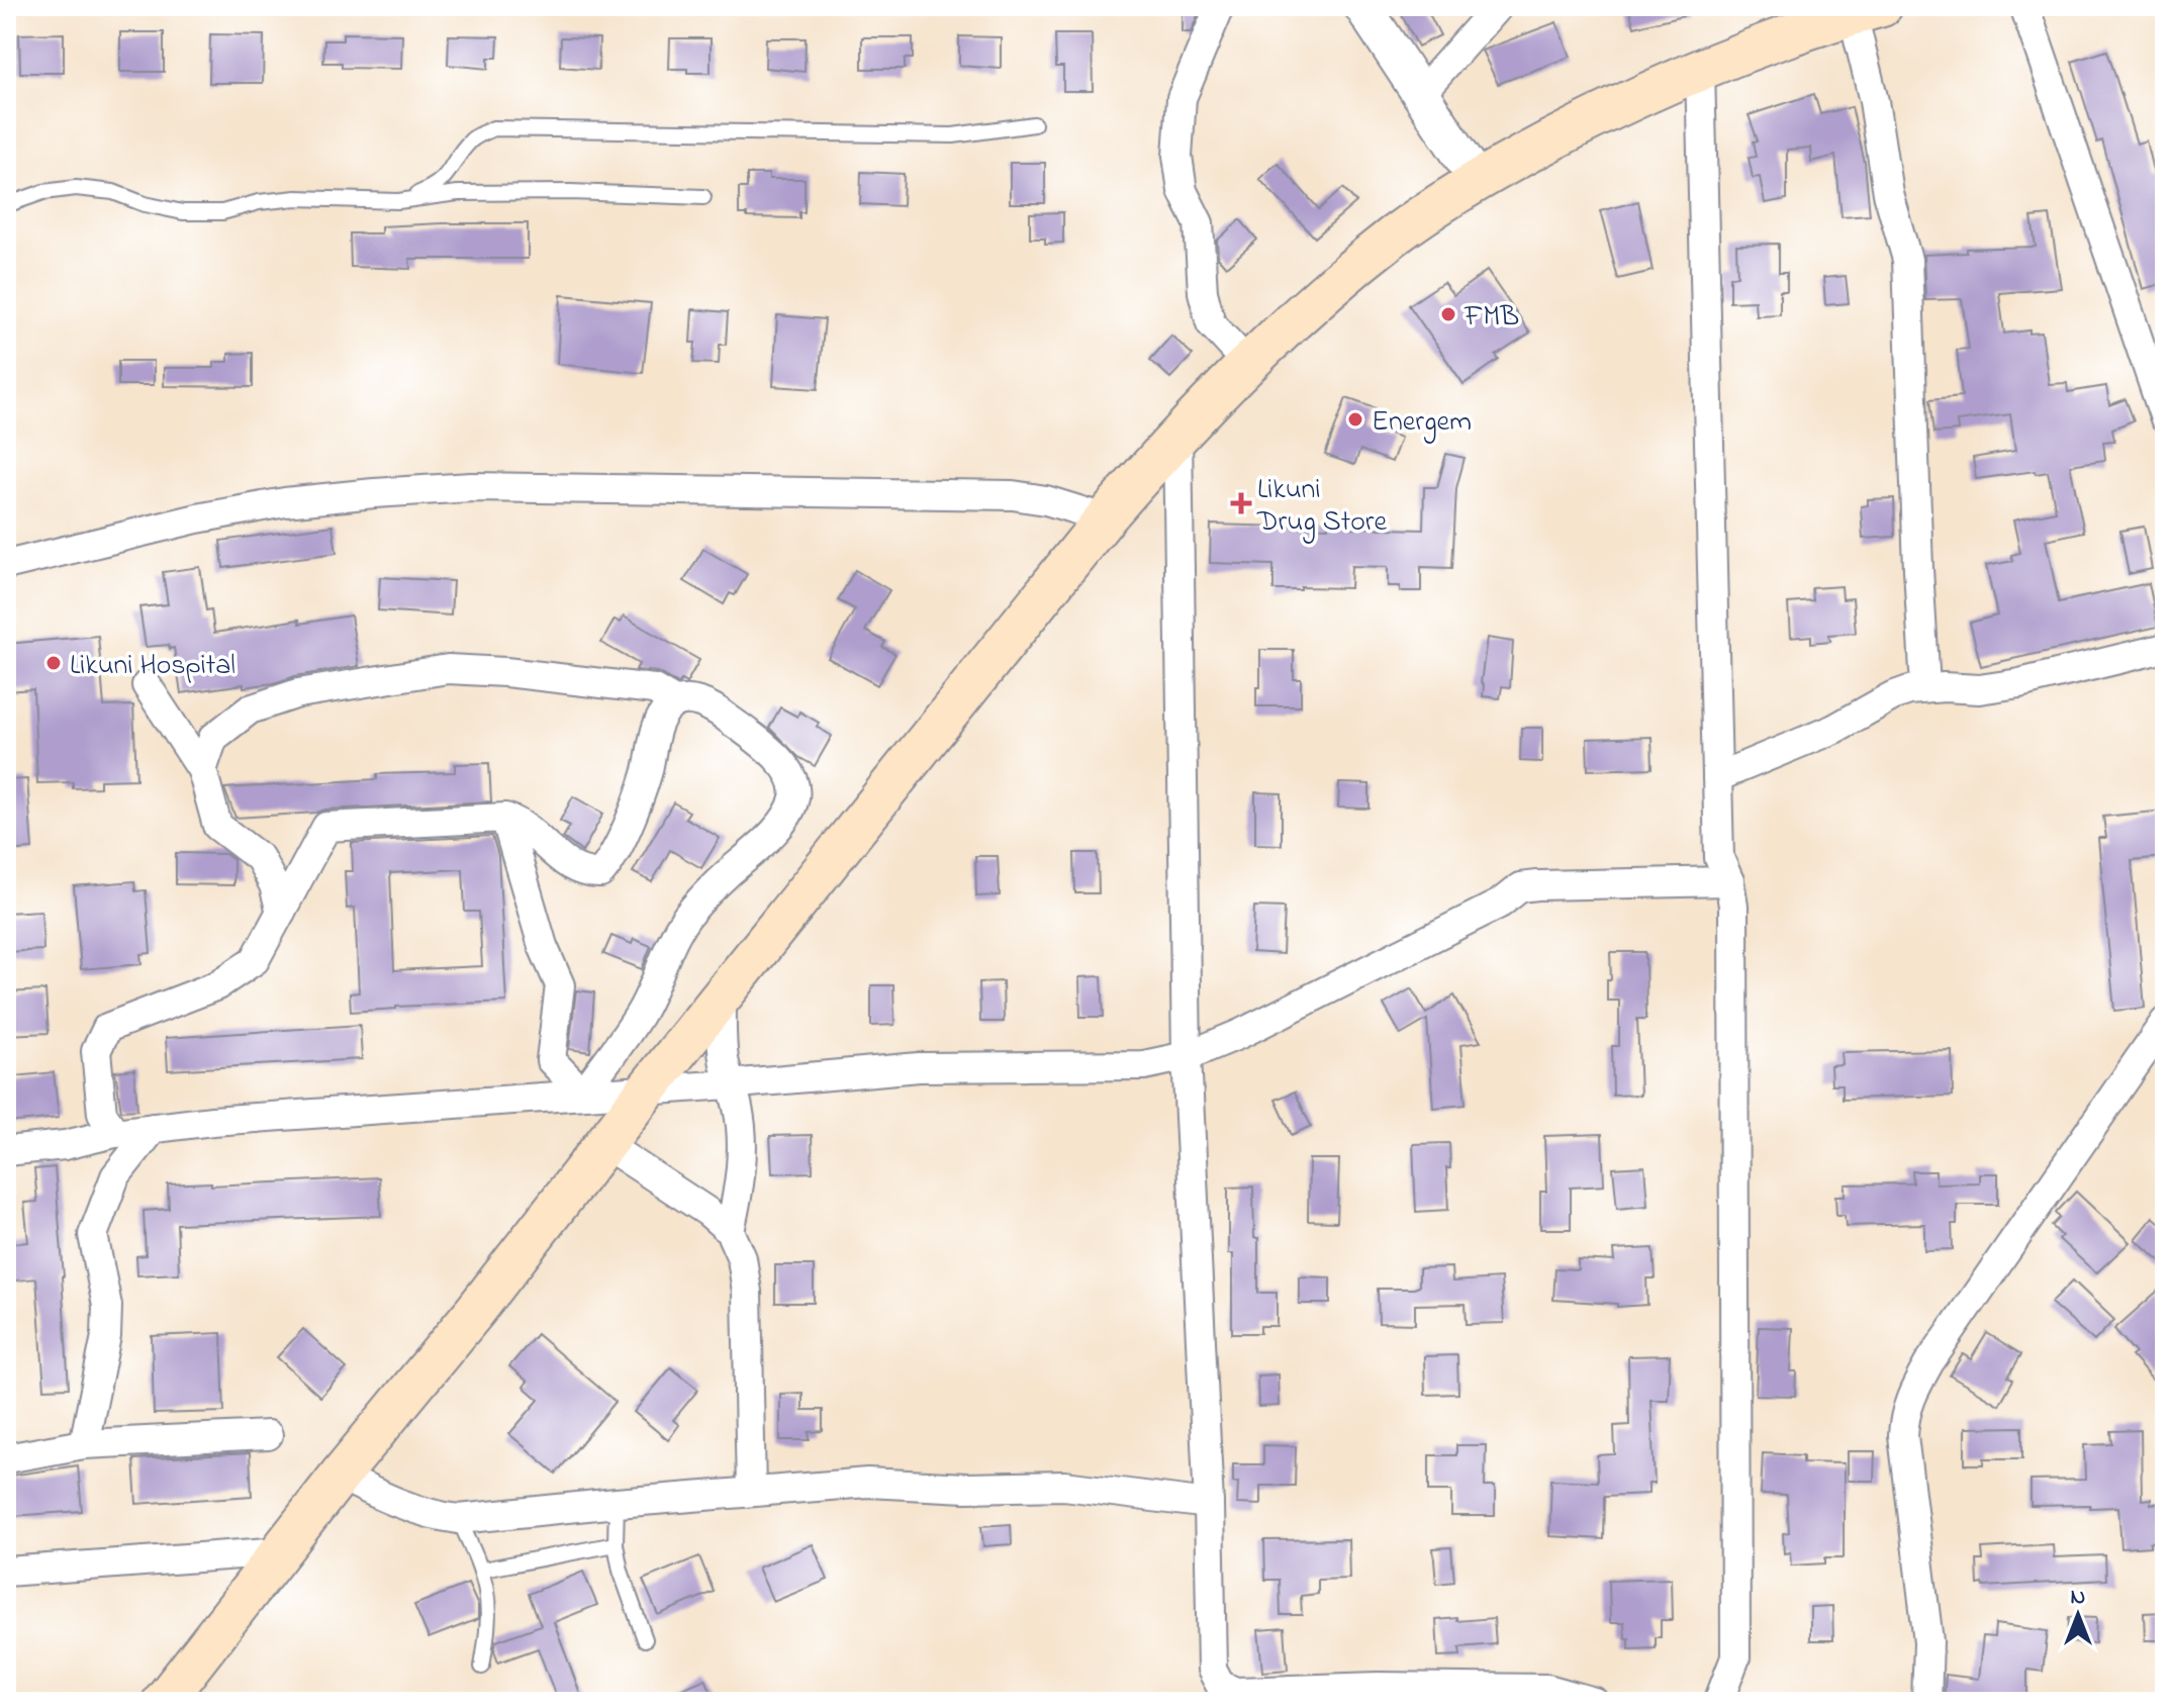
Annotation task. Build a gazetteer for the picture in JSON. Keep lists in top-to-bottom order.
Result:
{
  "places": {
    "other": ["FMB", "Energem", "Likuni Hospital"],
    "health": ["Likuni Drug Store"]
  },
  "north": "top"
}
